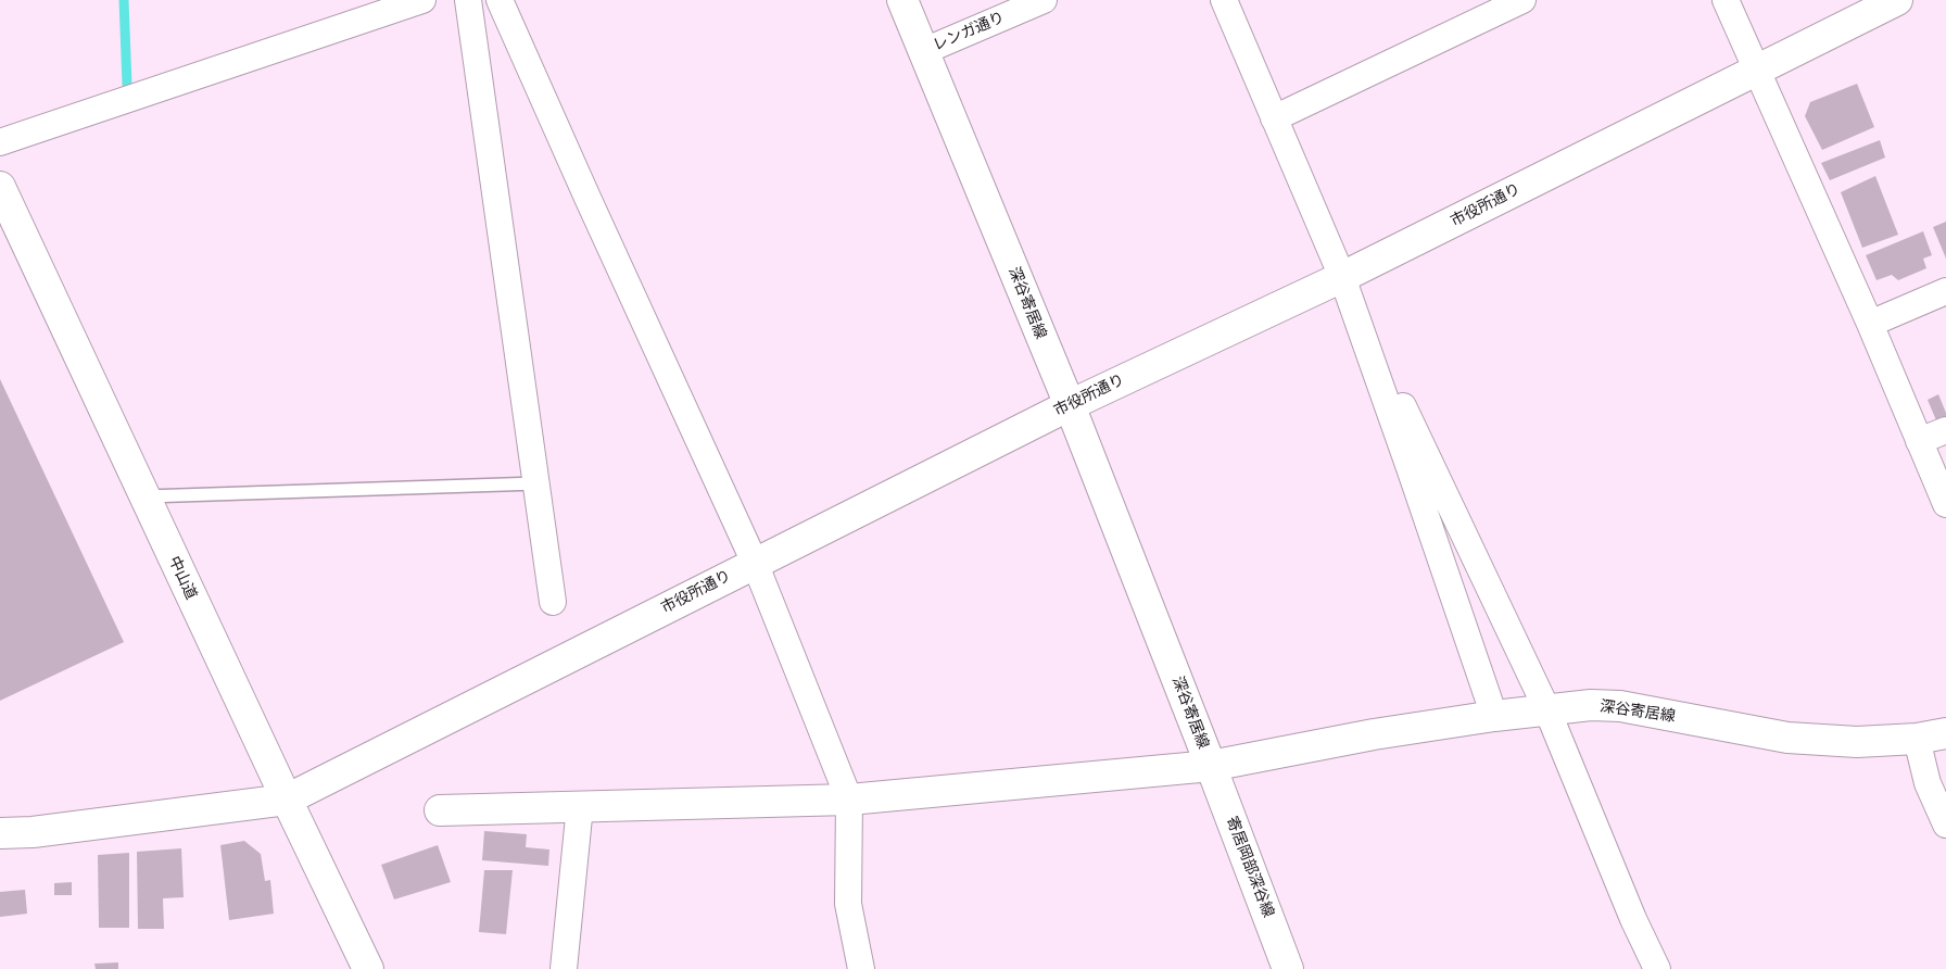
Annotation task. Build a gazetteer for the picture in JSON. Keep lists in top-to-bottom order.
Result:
{
  "streets": {
    "main road": [
      "市役所通り",
      "深谷寄居線",
      "中山道",
      "寄居岡部深谷線"
    ],
    "street": ["レンガ通り"]
  },
  "crossings": [
    ["レンガ通り", "深谷寄居線"],
    ["市役所通り", "深谷寄居線"],
    ["市役所通り", "中山道"],
    ["深谷寄居線", "寄居岡部深谷線"]
  ]
}
